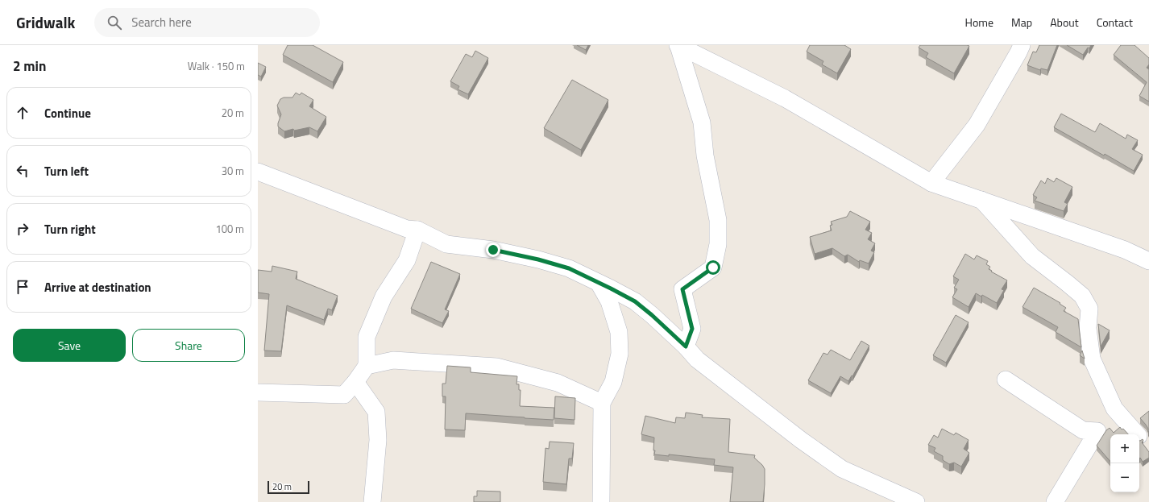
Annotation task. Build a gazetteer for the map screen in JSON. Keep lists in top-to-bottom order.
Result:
{
  "scale_bar": "20 m",
  "page": {
    "header": "Gridwalk",
    "search": "Search here",
    "nav": [
      "Home",
      "Map",
      "About",
      "Contact"
    ],
    "heading": ["2 min", "Walk · 150 m"],
    "list": [
      ["Continue", "20 m"],
      ["Turn left", "30 m"],
      ["Turn right", "100 m"],
      "Arrive at destination"
    ],
    "buttons": ["Save", "Share"],
    "map_buttons": ["+", "−"],
    "scale": "20 m"
  }
}
